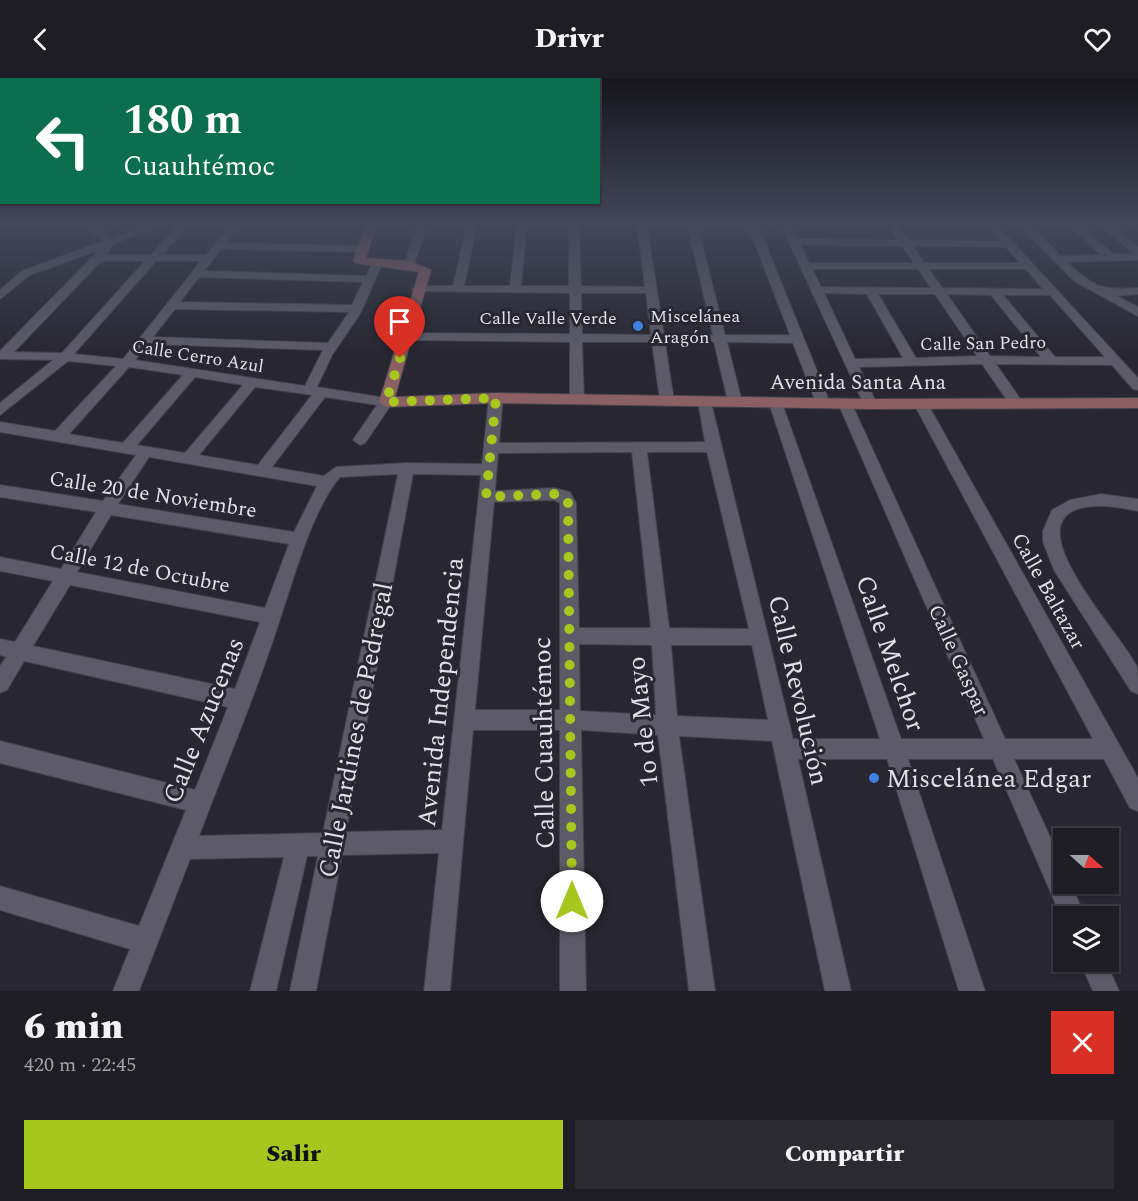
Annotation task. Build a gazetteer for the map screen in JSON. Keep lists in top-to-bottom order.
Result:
{
  "streets": {
    "street": [
      "Calle Valle Verde",
      "Calle San Pedro",
      "Calle Cerro Azul",
      "Avenida Santa Ana",
      "Calle 20 de Noviembre",
      "Calle 12 de Octubre",
      "Calle Baltazar",
      "Calle Melchor",
      "Calle Gaspar",
      "Calle Revolución",
      "Avenida Independencia",
      "Calle Azucenas",
      "1o de Mayo",
      "Calle Jardines de Pedregal",
      "Calle Cuauhtémoc"
    ]
  },
  "crossings": [
    ["Calle Cerro Azul", "Avenida Santa Ana"],
    ["Avenida Santa Ana", "Calle Baltazar"],
    ["Avenida Santa Ana", "Calle Melchor"],
    ["Avenida Santa Ana", "Calle Gaspar"],
    ["Avenida Santa Ana", "Calle Revolución"],
    ["Avenida Santa Ana", "Avenida Independencia"],
    ["Calle 20 de Noviembre", "Calle Azucenas"],
    ["Calle 12 de Octubre", "Calle Azucenas"],
    ["Avenida Independencia", "Calle Cuauhtémoc"]
  ],
  "places": ["Miscelánea Aragón", "Miscelánea Edgar"],
  "north": "right",
  "page": {
    "header": "Drivr",
    "turn": ["180 m", "Cuauhtémoc"],
    "heading": ["6 min", "420 m · 22:45"],
    "buttons": ["Salir", "Compartir"]
  }
}
